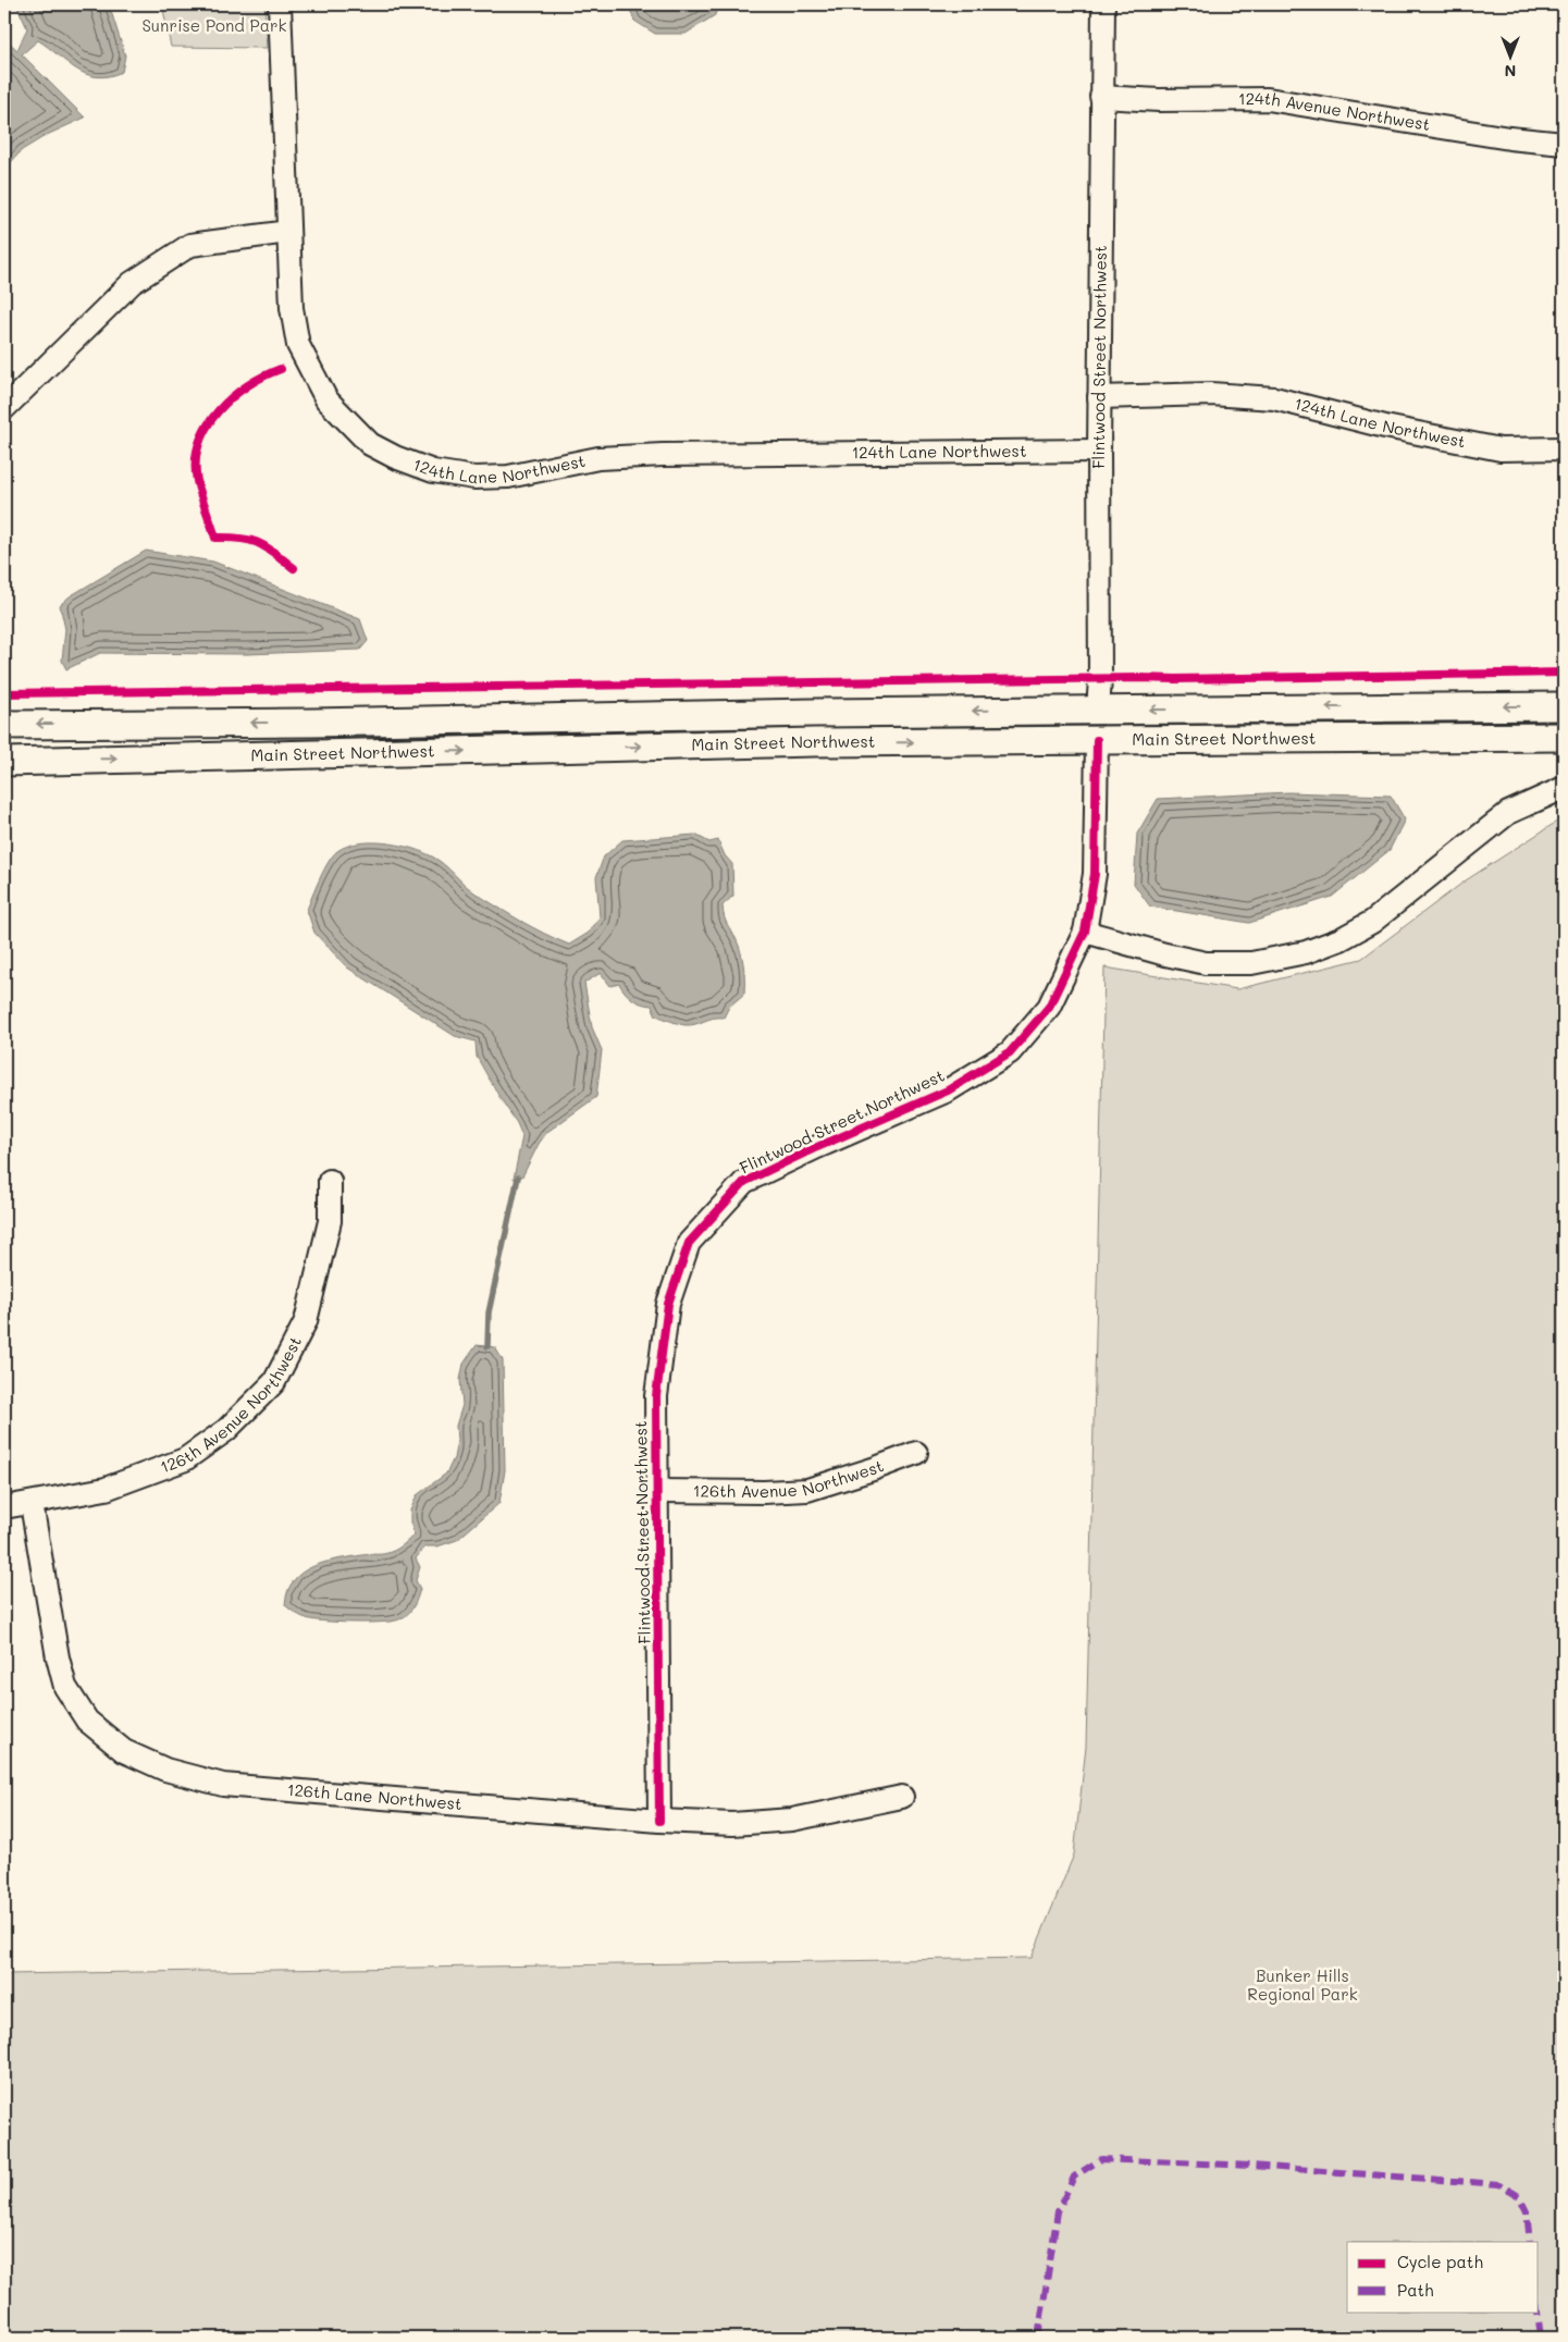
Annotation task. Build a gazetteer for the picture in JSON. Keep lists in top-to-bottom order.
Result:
{
  "streets": {
    "main road": ["Main Street Northwest"],
    "street": [
      "124th Avenue Northwest",
      "Flintwood Street Northwest",
      "124th Lane Northwest",
      "126th Avenue Northwest",
      "126th Lane Northwest"
    ]
  },
  "crossings": [
    ["124th Avenue Northwest", "Flintwood Street Northwest"],
    ["Flintwood Street Northwest", "124th Lane Northwest"],
    ["Flintwood Street Northwest", "Main Street Northwest"],
    ["Flintwood Street Northwest", "126th Avenue Northwest"],
    ["Flintwood Street Northwest", "126th Lane Northwest"],
    ["126th Avenue Northwest", "126th Lane Northwest"]
  ],
  "parks": ["Sunrise Pond Park", "Bunker Hills Regional Park"],
  "legend": ["Cycle path", "Path"],
  "north": "bottom"
}
